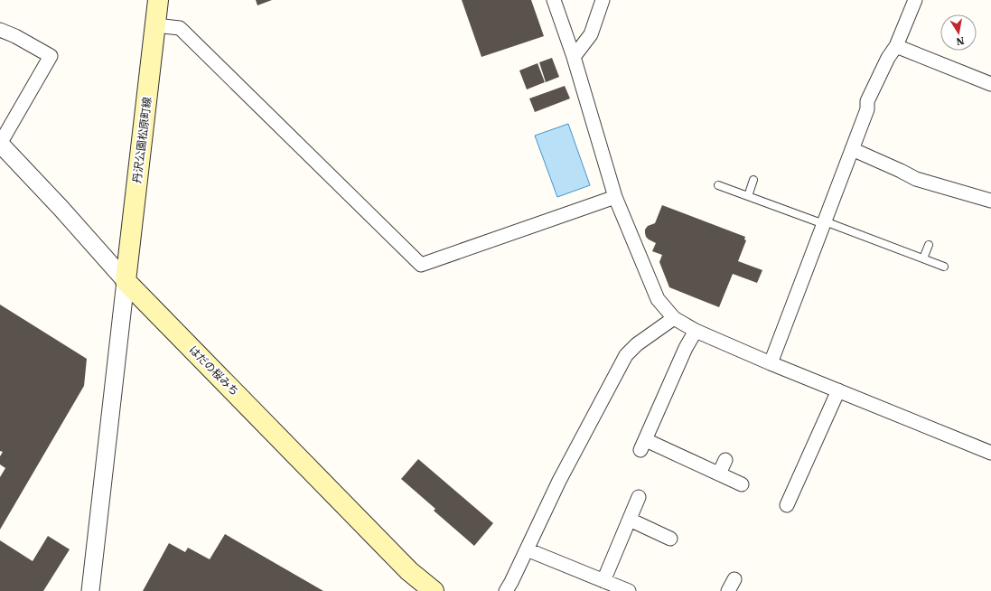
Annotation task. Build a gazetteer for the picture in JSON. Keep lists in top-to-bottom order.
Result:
{
  "streets": {
    "main road": ["丹沢公園松原町線", "はだの桜みち"]
  },
  "crossings": [
    ["丹沢公園松原町線", "はだの桜みち"]
  ],
  "north": "bottom"
}
